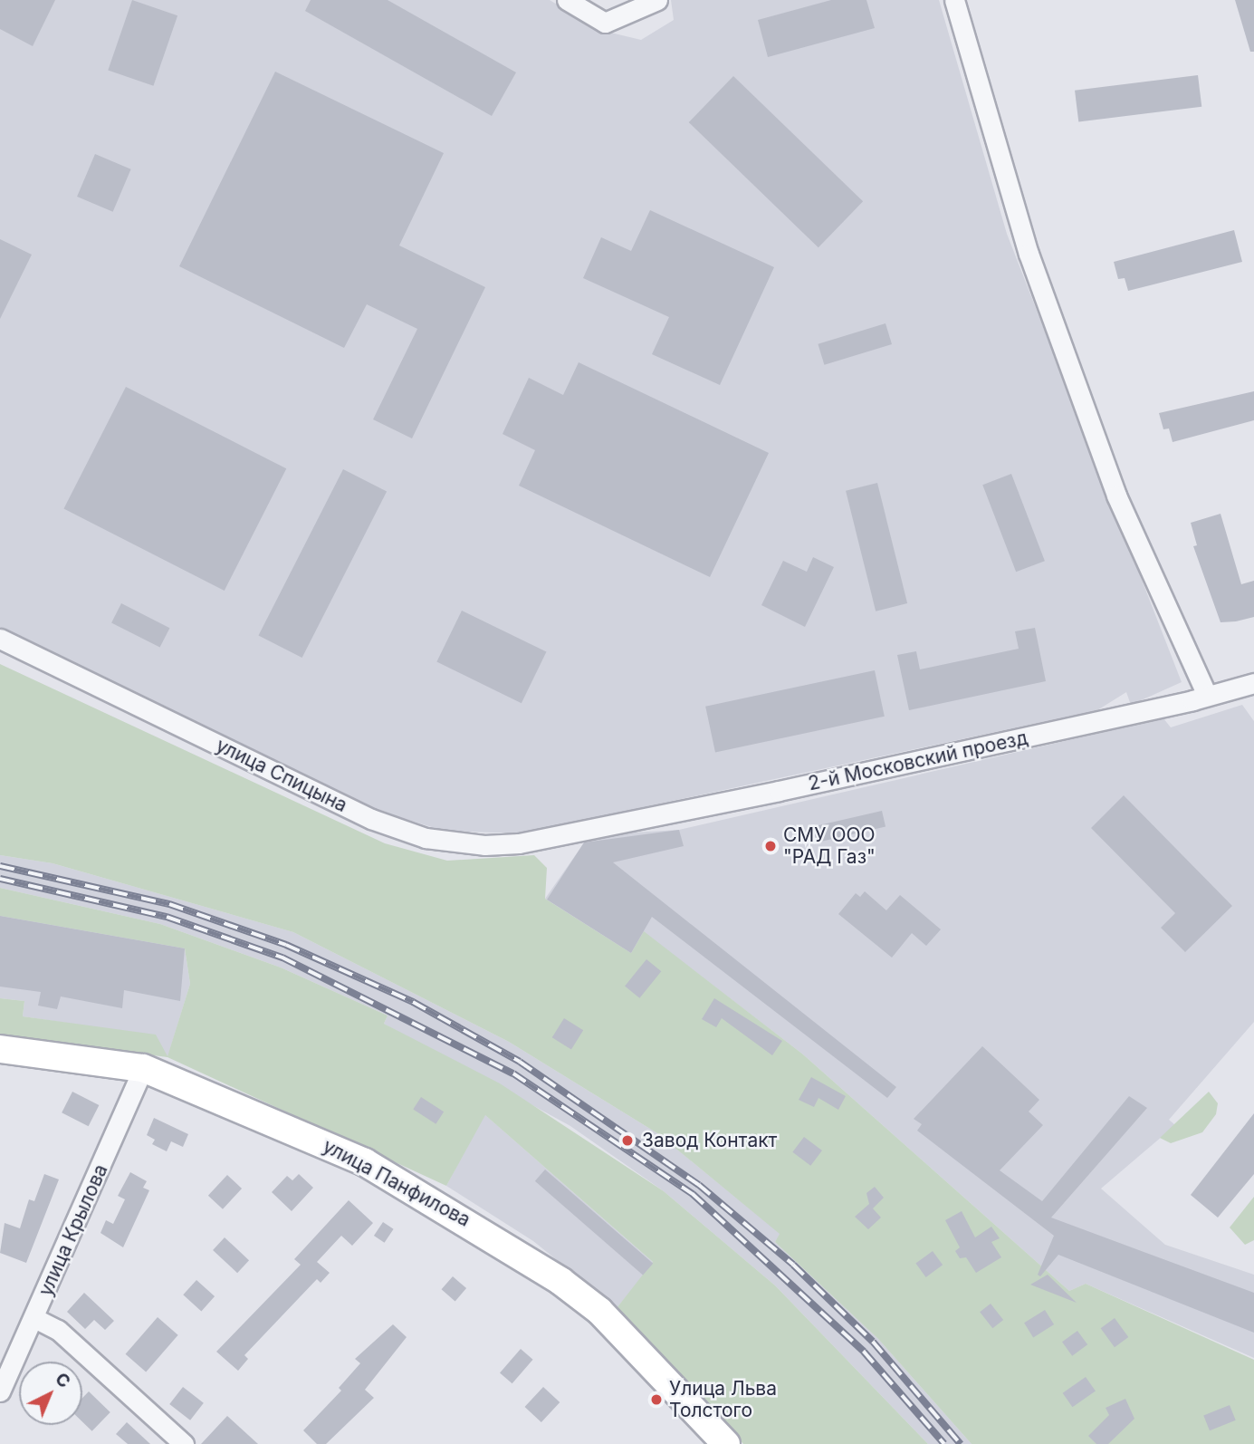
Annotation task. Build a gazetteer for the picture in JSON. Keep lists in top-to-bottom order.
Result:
{
  "streets": {
    "main road": ["улица Панфилова"],
    "street": ["2-й Московский проезд", "улица Спицына", "улица Крылова"]
  },
  "crossings": [
    ["2-й Московский проезд", "улица Спицына"],
    ["улица Панфилова", "улица Крылова"]
  ],
  "places": ["СМУ ООО \"РАД Газ\"", "Завод Контакт", "Улица Льва Толстого"],
  "north": "top right"
}
